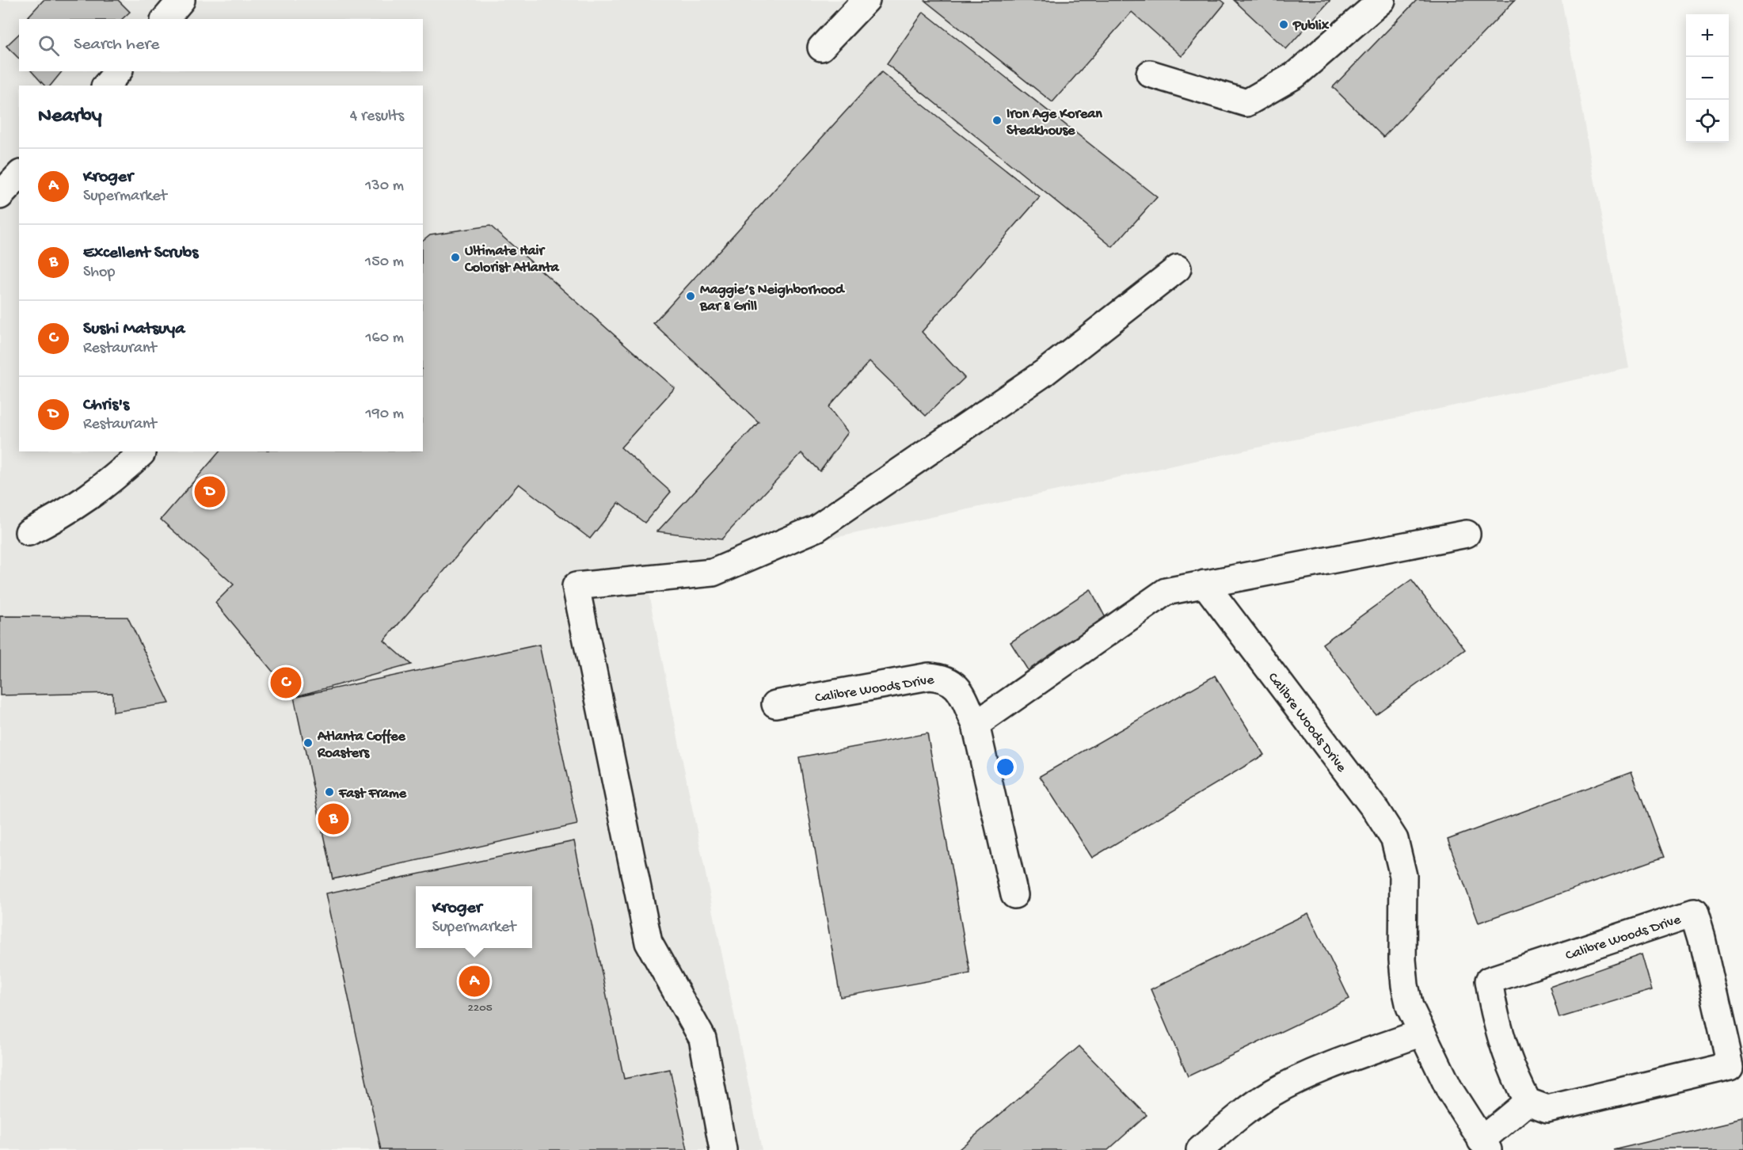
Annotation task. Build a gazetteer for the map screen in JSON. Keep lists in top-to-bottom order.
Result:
{
  "streets": {
    "street": ["Calibre Woods Drive"]
  },
  "places": [
    "Publix",
    "Iron Age Korean Steakhouse",
    "Ultimate Hair Colorist Atlanta",
    "Maggie’s Neighborhood Bar & Grill",
    "Atlanta Coffee Roasters",
    "Fast Frame"
  ],
  "house_numbers": ["2205"],
  "page": {
    "map_buttons": ["+", "−"],
    "search": "Search here",
    "heading": ["Nearby", "4 results"],
    "list": [
      {
        "mark": "A",
        "name": "Kroger",
        "note": "Supermarket",
        "value": "130 m"
      },
      {
        "mark": "B",
        "name": "Excellent Scrubs",
        "note": "Shop",
        "value": "150 m"
      },
      {
        "mark": "C",
        "name": "Sushi Matsuya",
        "note": "Restaurant",
        "value": "160 m"
      },
      {
        "mark": "D",
        "name": "Chris's",
        "note": "Restaurant",
        "value": "190 m"
      }
    ],
    "pins": [
      "D",
      "C",
      "B",
      "A"
    ],
    "popup": ["Kroger", "Supermarket"]
  }
}
